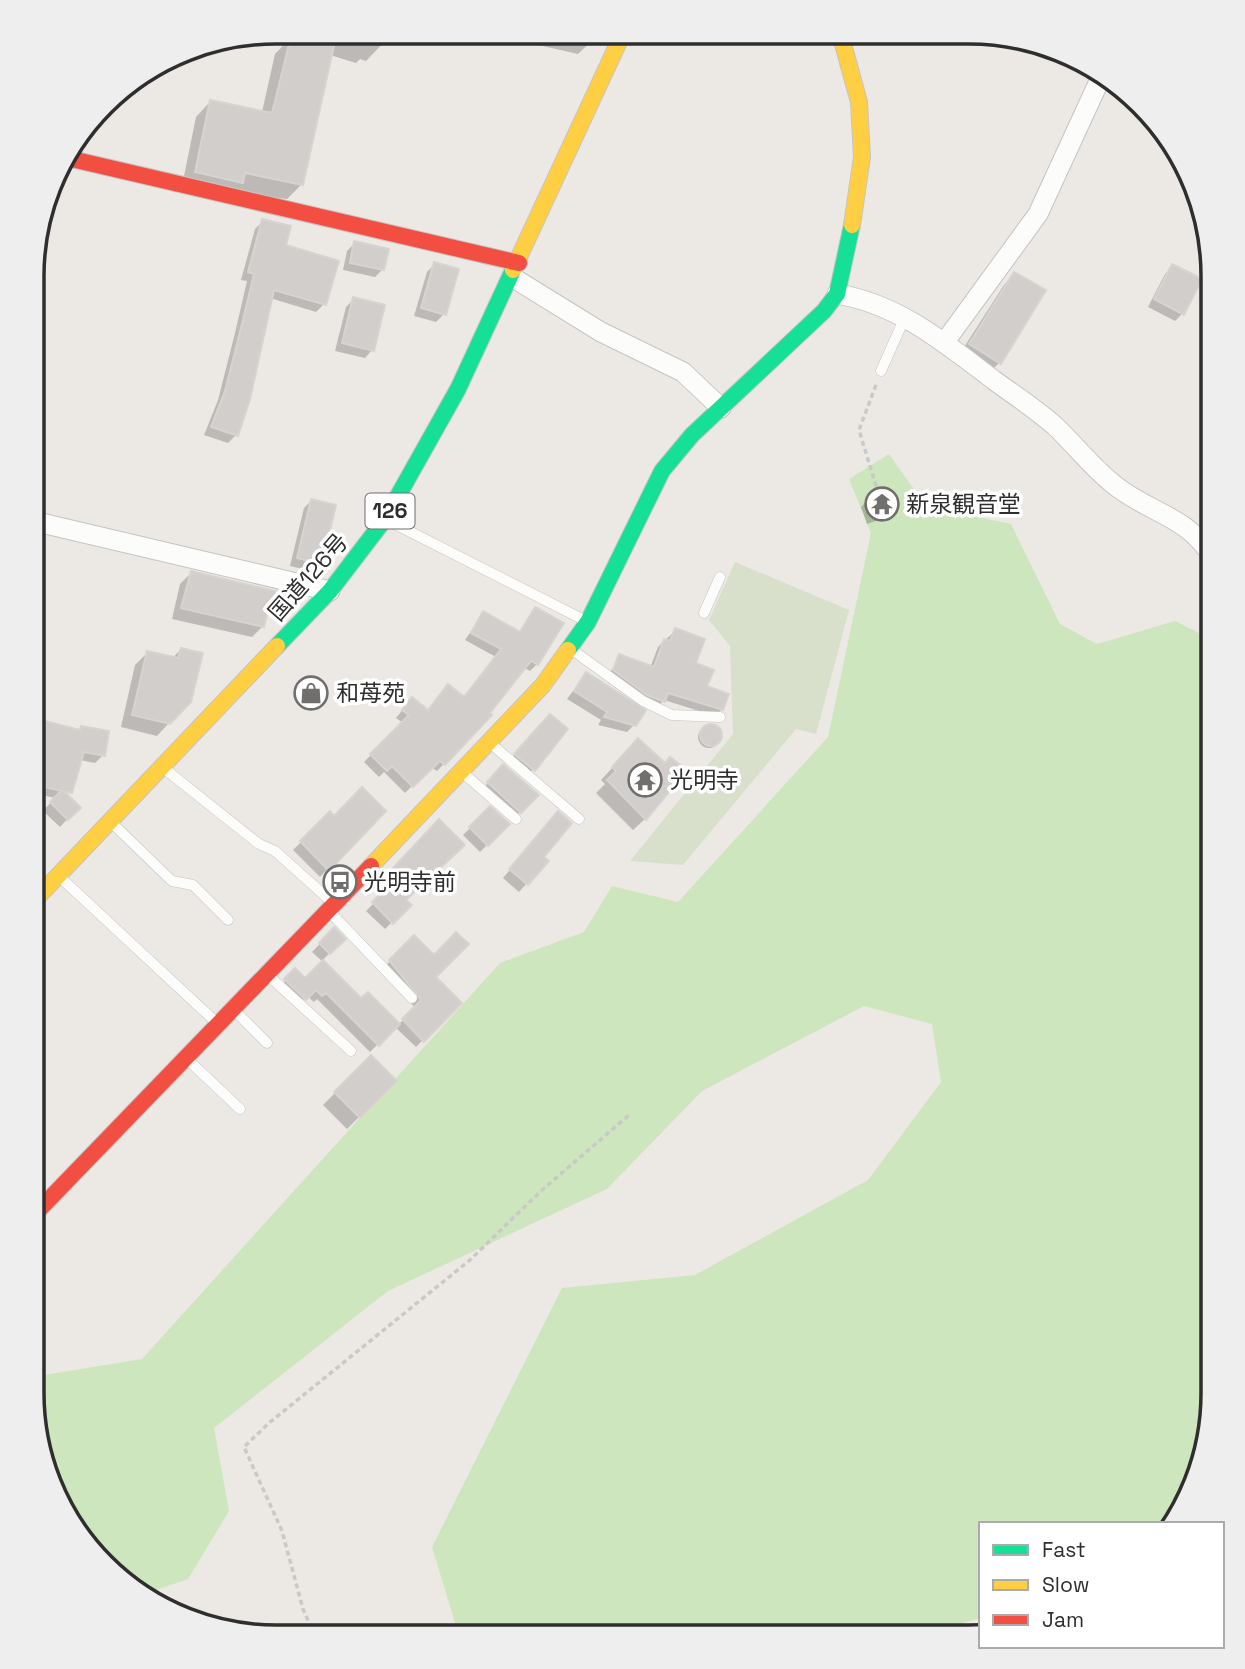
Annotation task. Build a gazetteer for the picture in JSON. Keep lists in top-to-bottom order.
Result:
{
  "streets": {
    "main road": ["126", "国道126号"]
  },
  "places": {
    "temple": ["新泉観音堂", "光明寺"],
    "shop": ["和苺苑"],
    "bus stop": ["光明寺前"]
  },
  "legend": ["Fast", "Slow", "Jam"]
}
